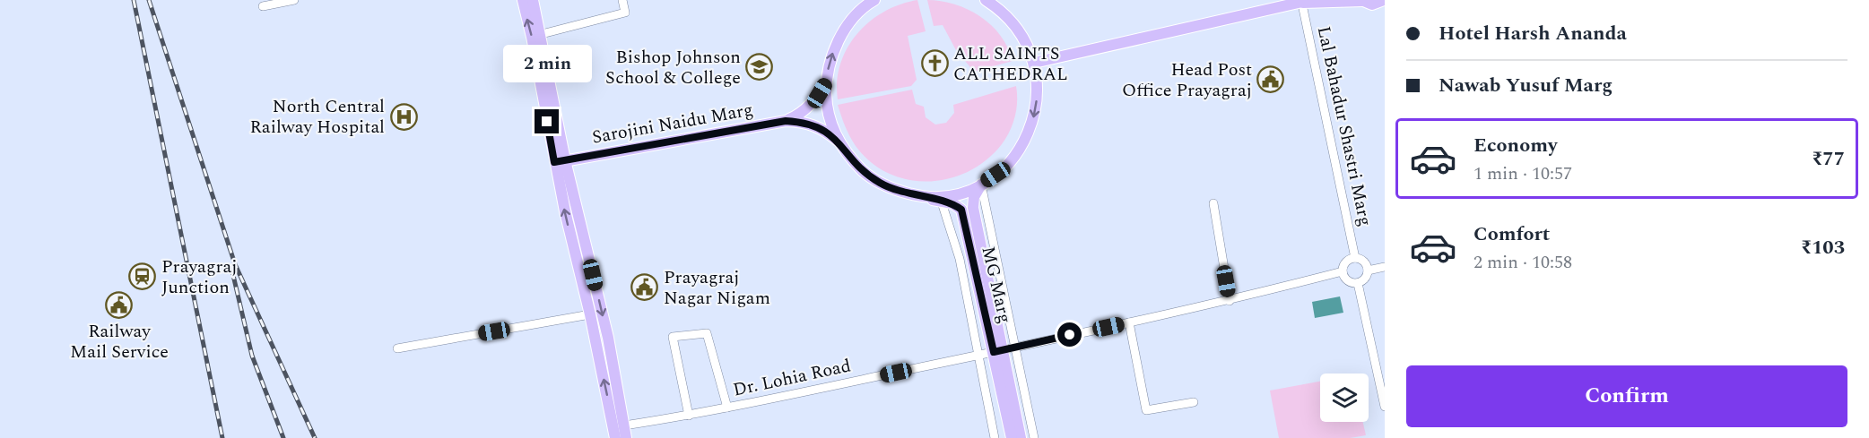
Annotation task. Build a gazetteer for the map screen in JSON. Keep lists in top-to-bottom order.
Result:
{
  "streets": {
    "main road": ["Sarojini Naidu Marg", "MG Marg"],
    "street": ["Lal Bahadur Shastri Marg", "Dr. Lohia Road"]
  },
  "crossings": [
    ["Lal Bahadur Shastri Marg", "Dr. Lohia Road"],
    ["MG Marg", "Dr. Lohia Road"]
  ],
  "places": {
    "church": ["ALL SAINTS CATHEDRAL"],
    "school or university": ["Bishop Johnson School & College"],
    "public building": ["Head Post Office Prayagraj", "Prayagraj Nagar Nigam", "Railway Mail Service"],
    "hospital": ["North Central Railway Hospital"],
    "station": ["Prayagraj Junction"]
  },
  "page": {
    "banner": ["Hotel Harsh Ananda", "Nawab Yusuf Marg"],
    "bubble": "2 min",
    "list": [
      {
        "name": "Economy",
        "note": "1 min · 10:57",
        "value": "₹77"
      },
      {
        "name": "Comfort",
        "note": "2 min · 10:58",
        "value": "₹103"
      }
    ],
    "buttons": "Confirm"
  }
}
